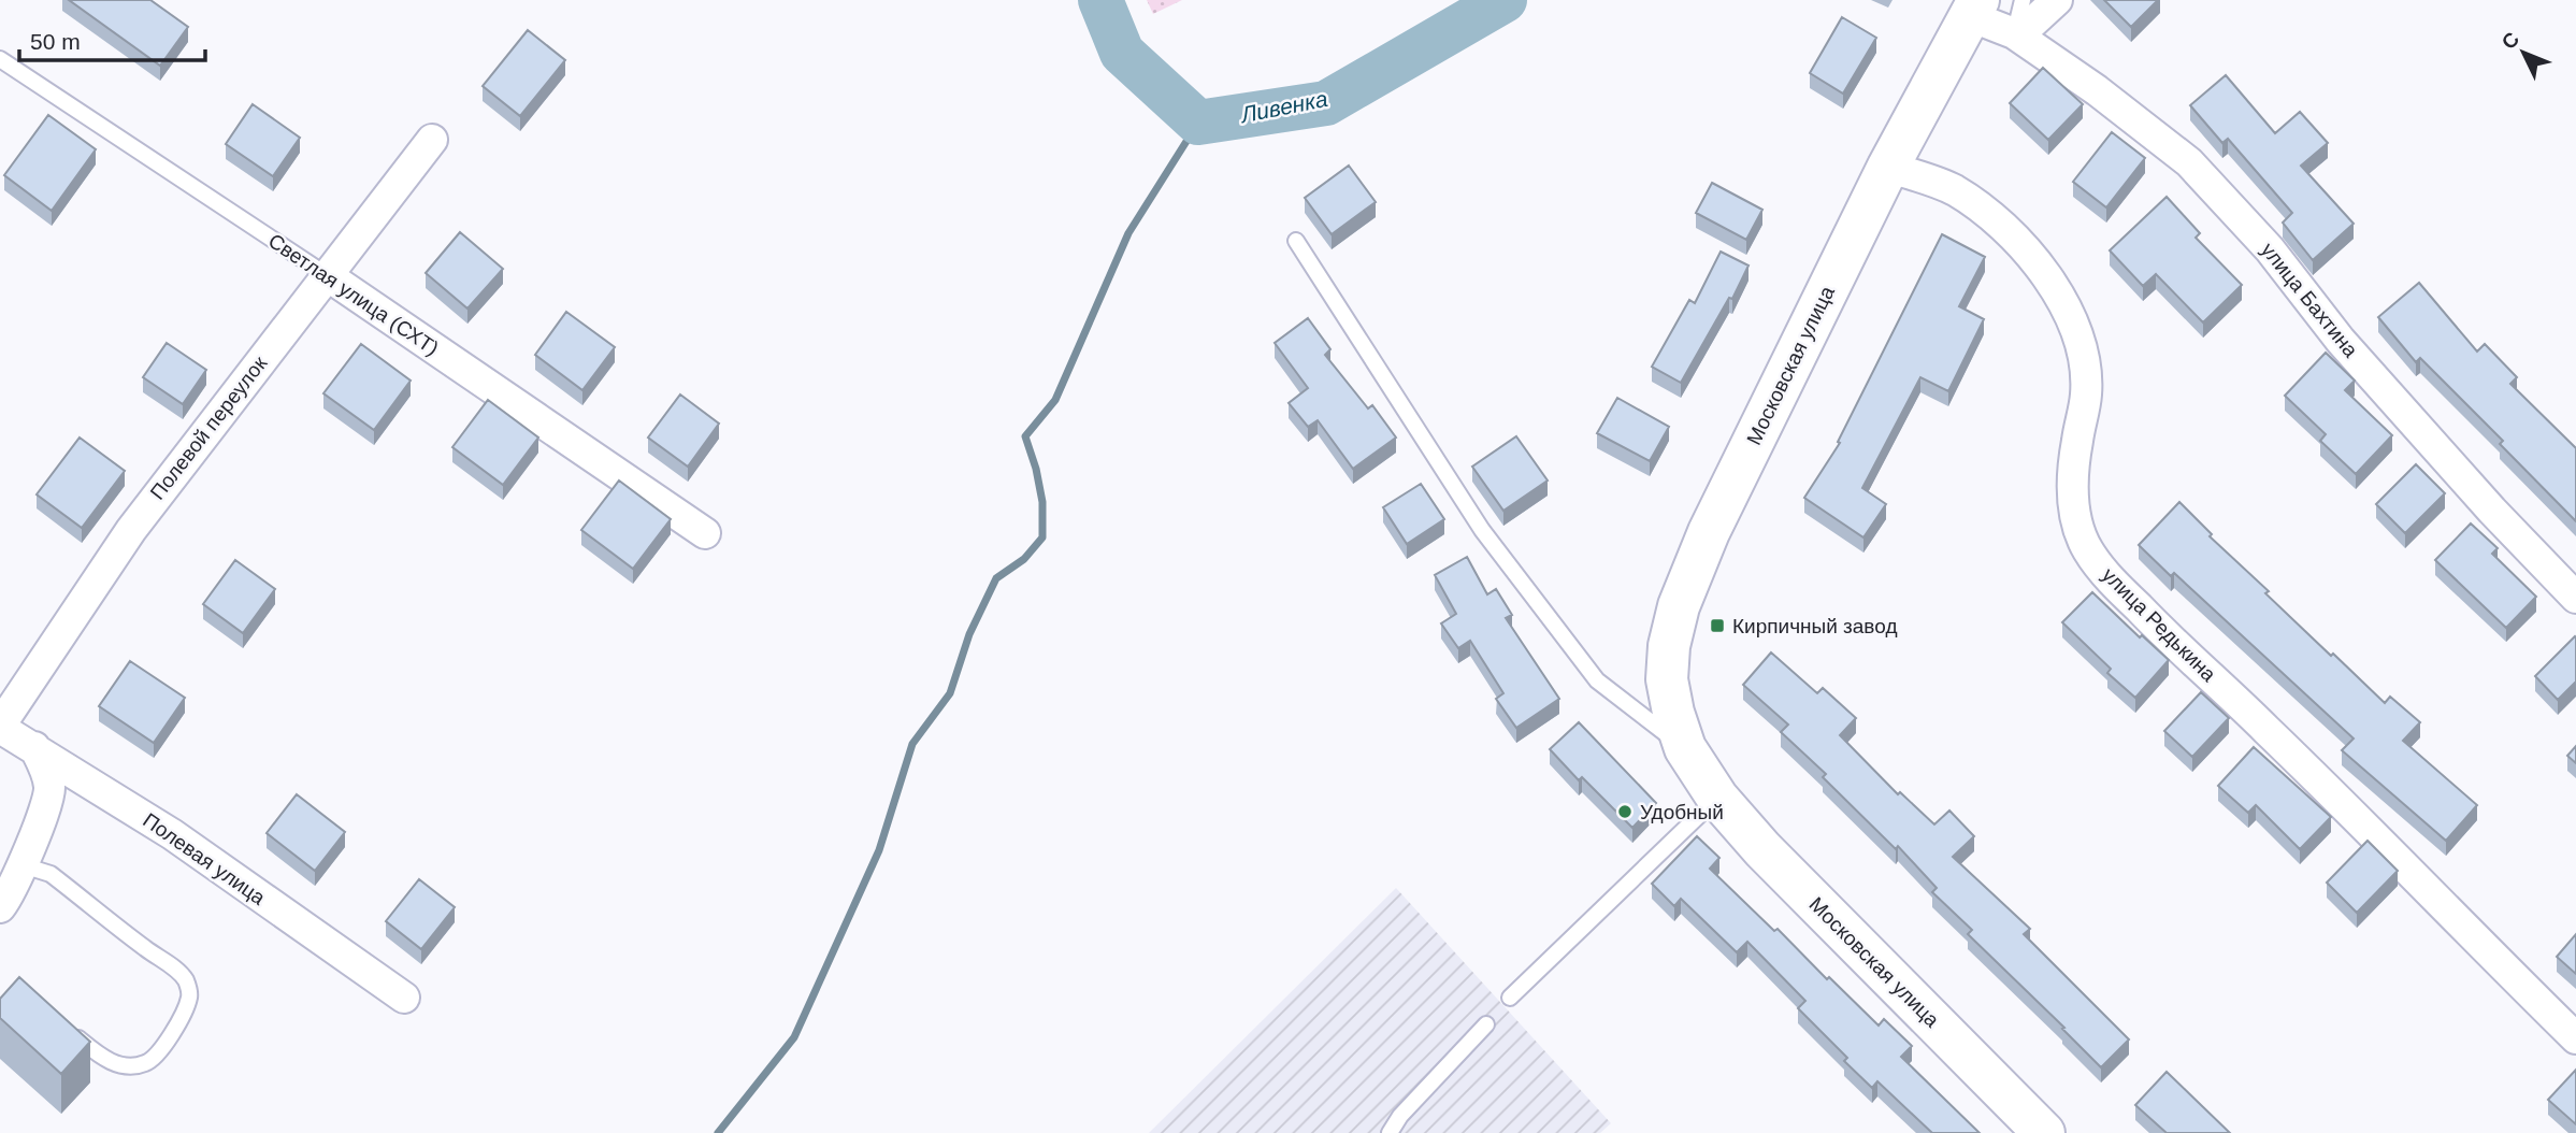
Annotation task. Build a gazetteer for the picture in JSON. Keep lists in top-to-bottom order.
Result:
{
  "streets": {
    "street": [
      "Светлая улица (СХТ)",
      "улица Бахтина",
      "Московская улица",
      "Полевой переулок",
      "улица Редькина",
      "Полевая улица"
    ]
  },
  "crossings": [
    ["Светлая улица (СХТ)", "Полевой переулок"],
    ["улица Бахтина", "Московская улица"],
    ["Московская улица", "улица Редькина"],
    ["Полевой переулок", "Полевая улица"]
  ],
  "water": ["Ливенка"],
  "places": {
    "transit": ["Кирпичный завод"],
    "other": ["Удобный"]
  },
  "scale_bar": "50 m",
  "north": "top left"
}
